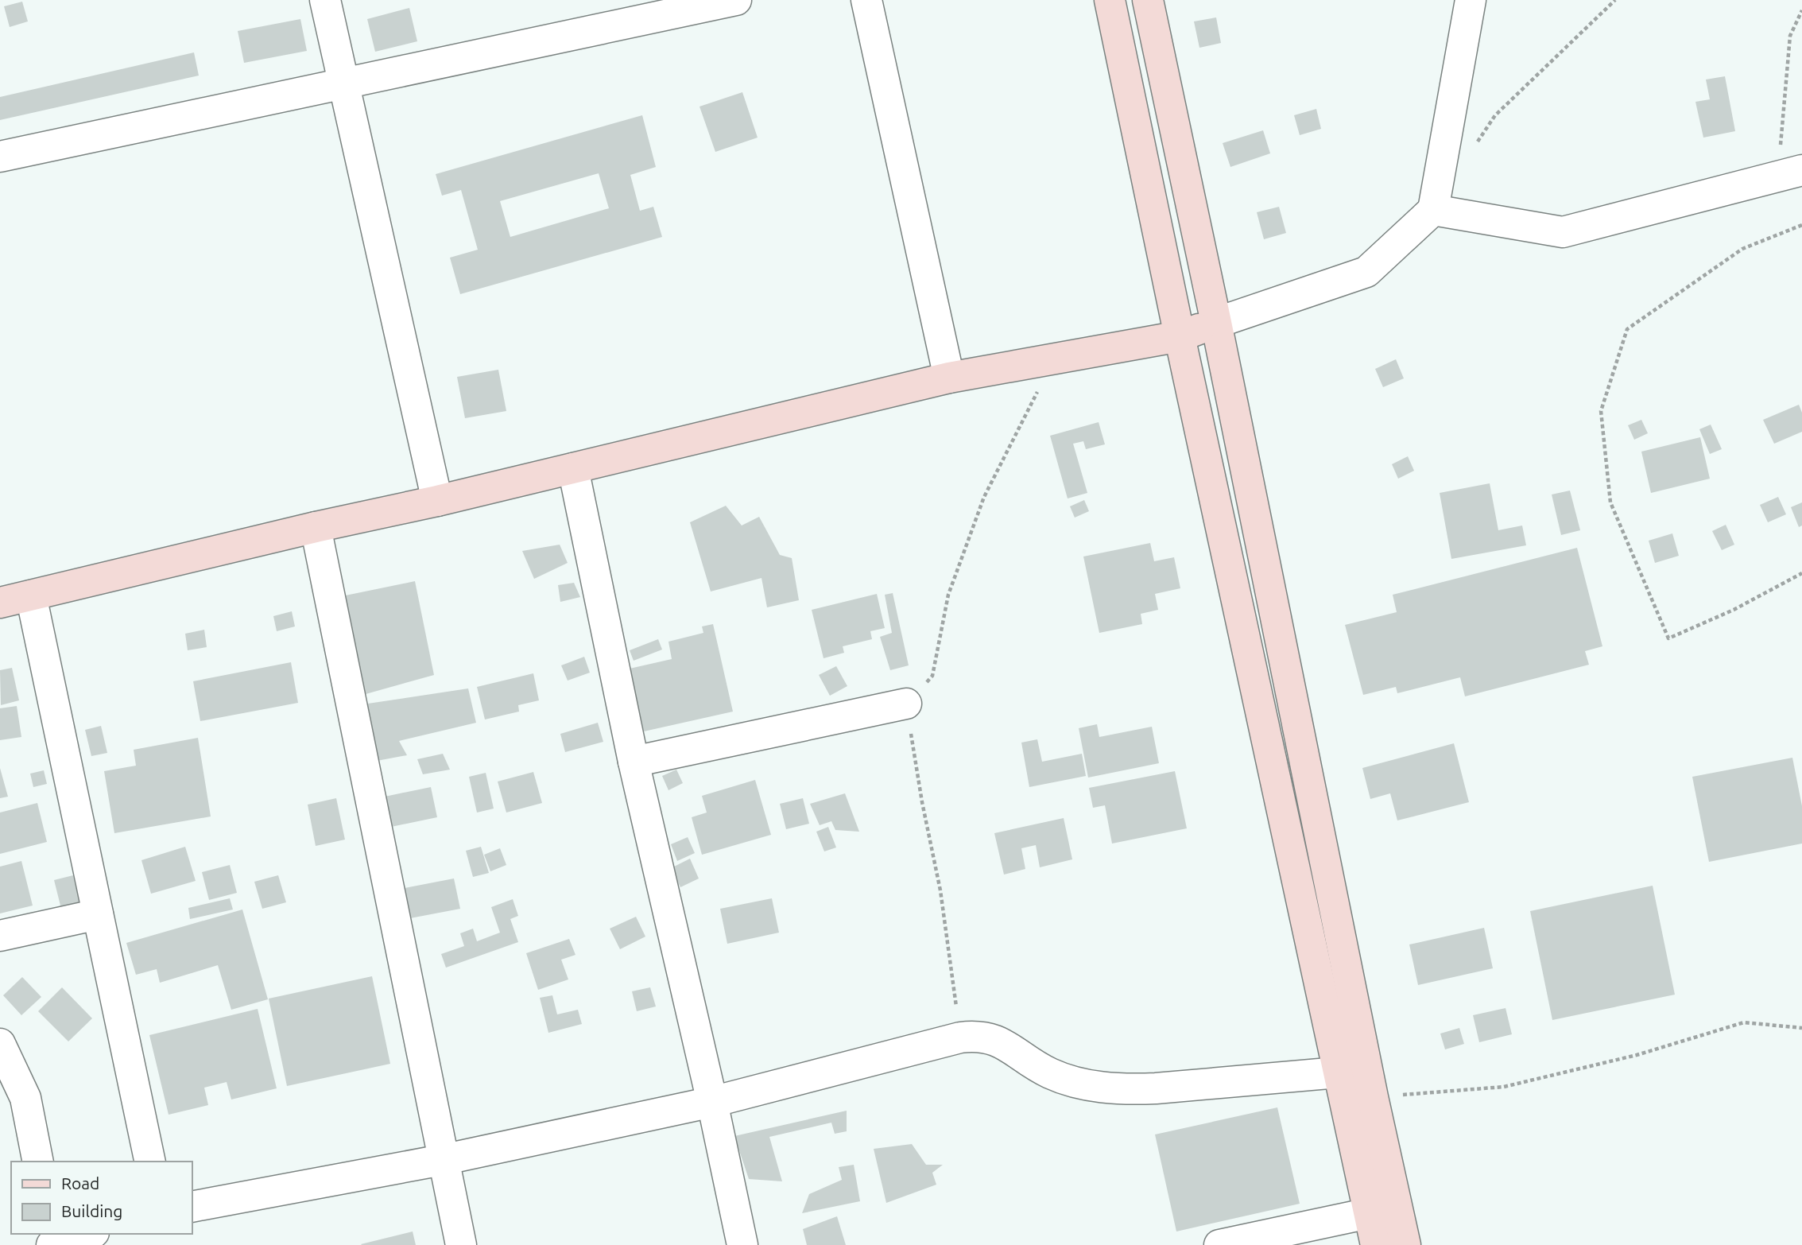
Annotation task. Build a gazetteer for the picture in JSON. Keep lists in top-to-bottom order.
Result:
{
  "legend": ["Road", "Building"]
}
